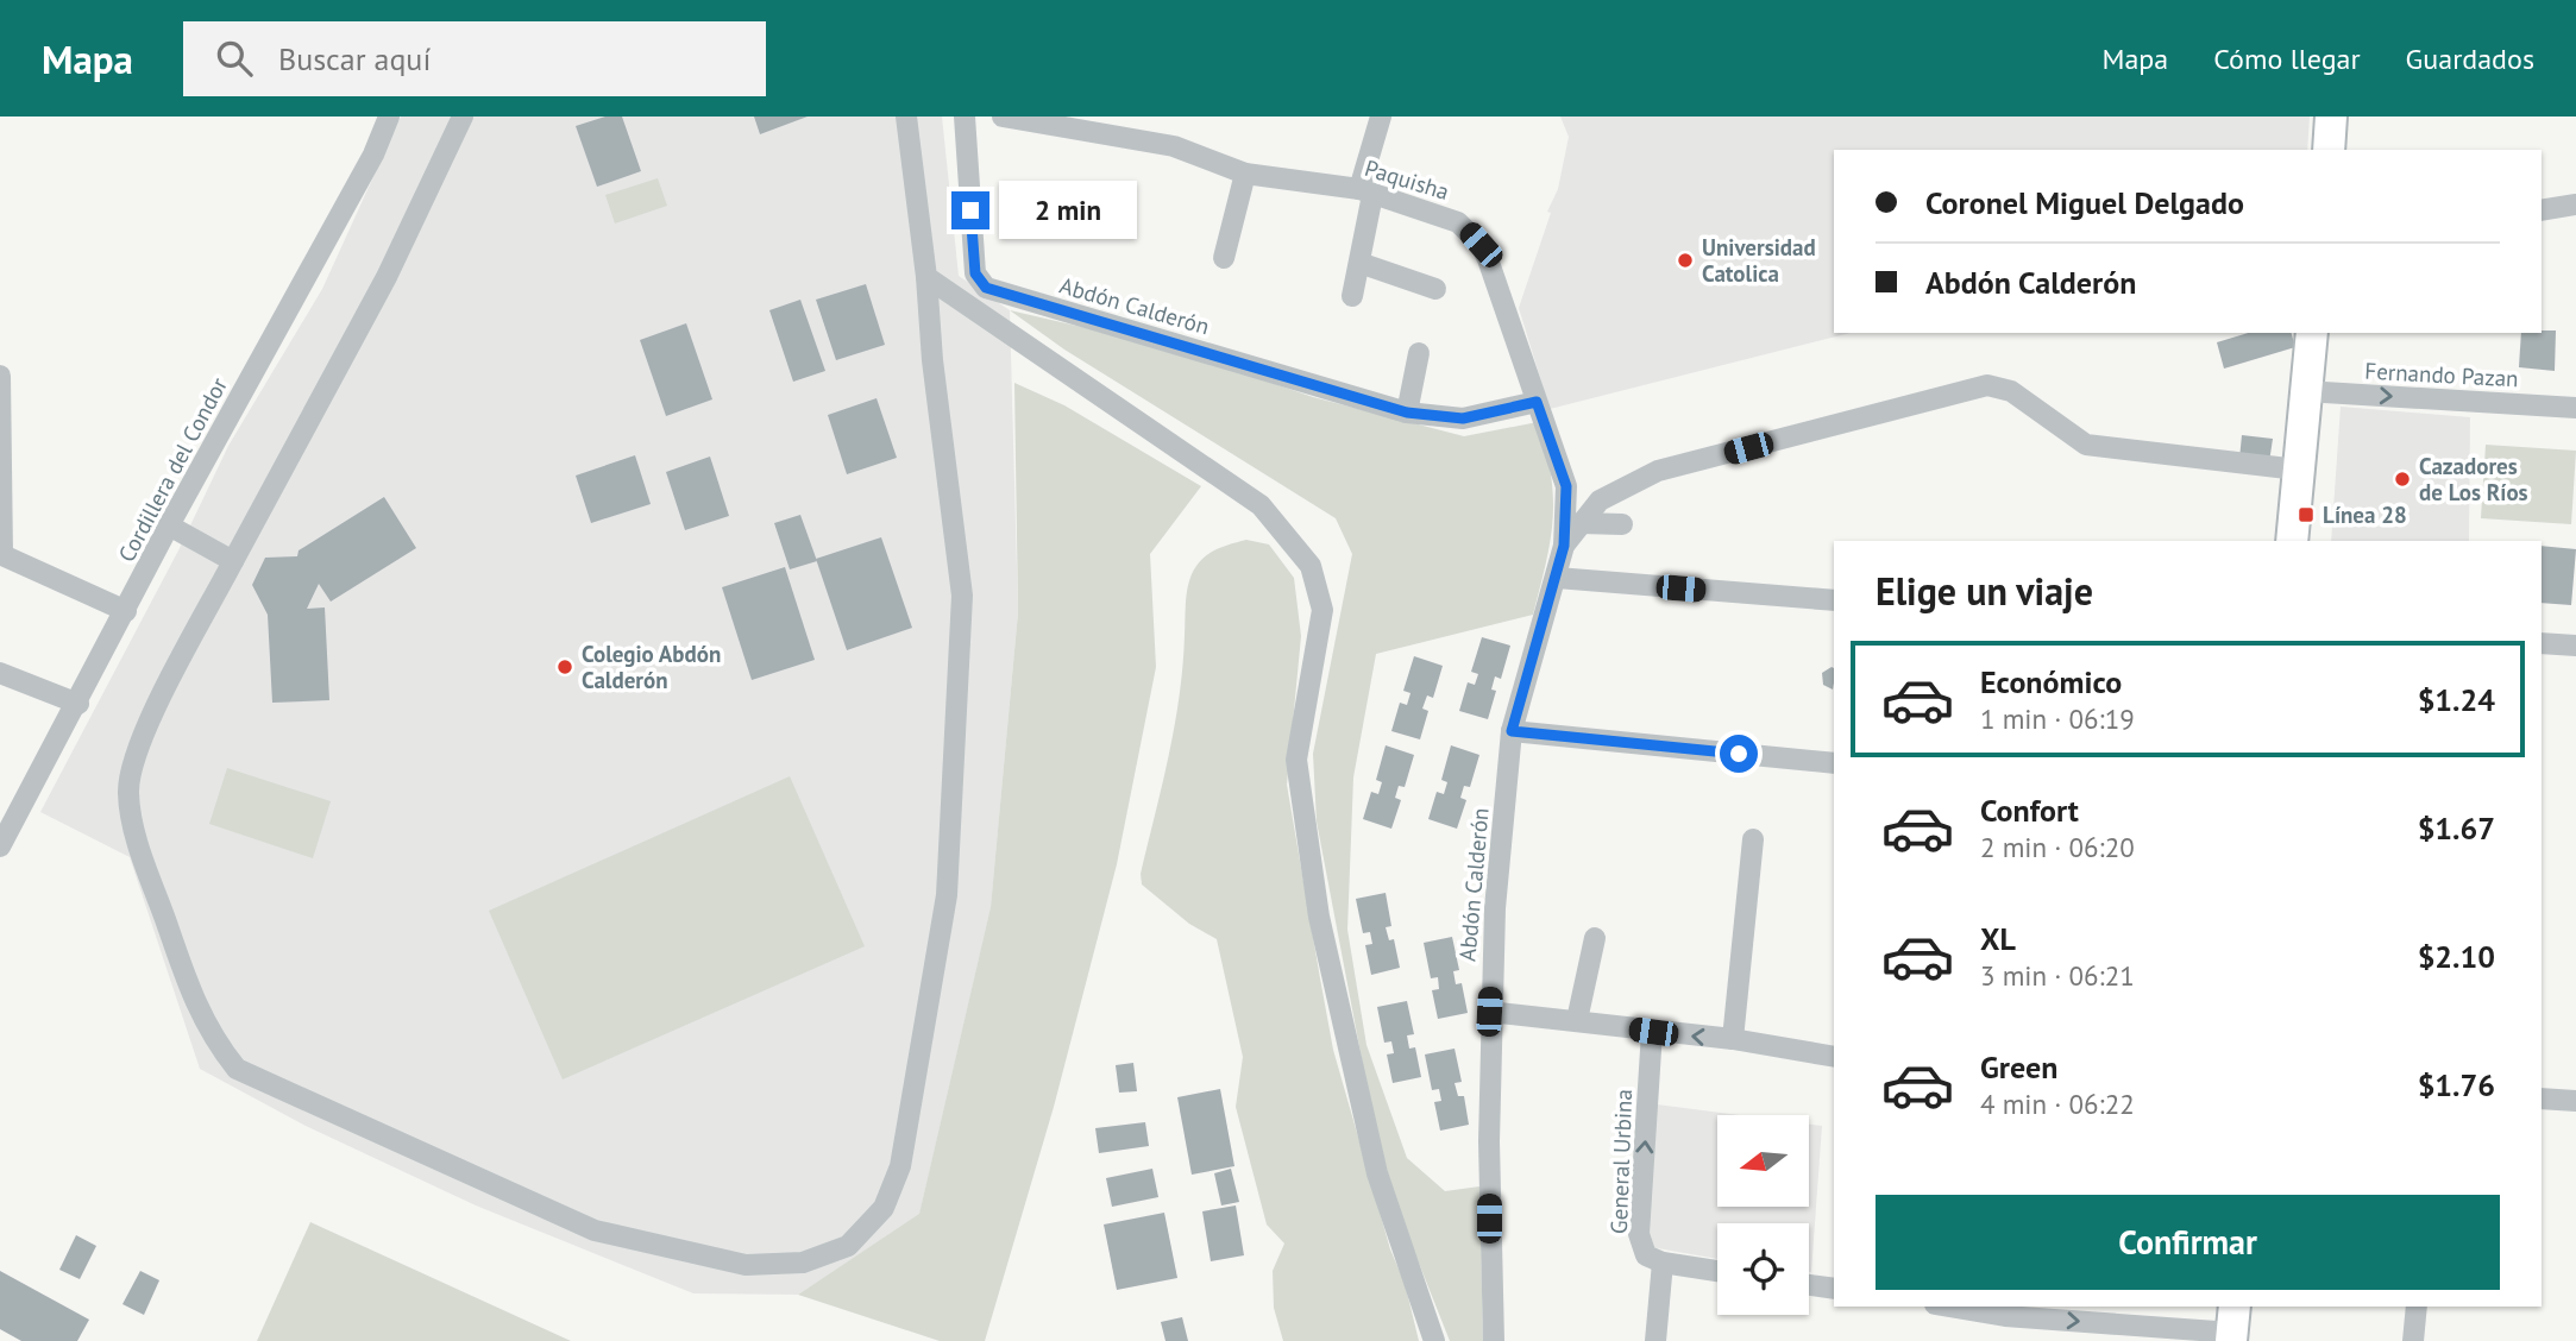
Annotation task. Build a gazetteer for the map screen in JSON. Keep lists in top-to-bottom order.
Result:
{
  "streets": {
    "street": [
      "Paquisha",
      "Abdón Calderón",
      "Fernando Pazan",
      "Cordillera del Condor",
      "General Urbina"
    ]
  },
  "crossings": [
    ["Paquisha", "Abdón Calderón"]
  ],
  "one_way": ["Fernando Pazan", "General Urbina"],
  "places": {
    "other": ["Universidad Catolica", "Cazadores de Los Ríos", "Colegio Abdón Calderón"],
    "transit": ["Línea 28"]
  },
  "north": "left",
  "page": {
    "header": "Mapa",
    "search": "Buscar aquí",
    "nav": ["Mapa", "Cómo llegar", "Guardados"],
    "banner": ["Coronel Miguel Delgado", "Abdón Calderón"],
    "bubble": "2 min",
    "heading": "Elige un viaje",
    "list": [
      {
        "name": "Económico",
        "note": "1 min · 06:19",
        "value": "$1.24"
      },
      {
        "name": "Confort",
        "note": "2 min · 06:20",
        "value": "$1.67"
      },
      {
        "name": "XL",
        "note": "3 min · 06:21",
        "value": "$2.10"
      },
      {
        "name": "Green",
        "note": "4 min · 06:22",
        "value": "$1.76"
      }
    ],
    "buttons": "Confirmar"
  }
}
